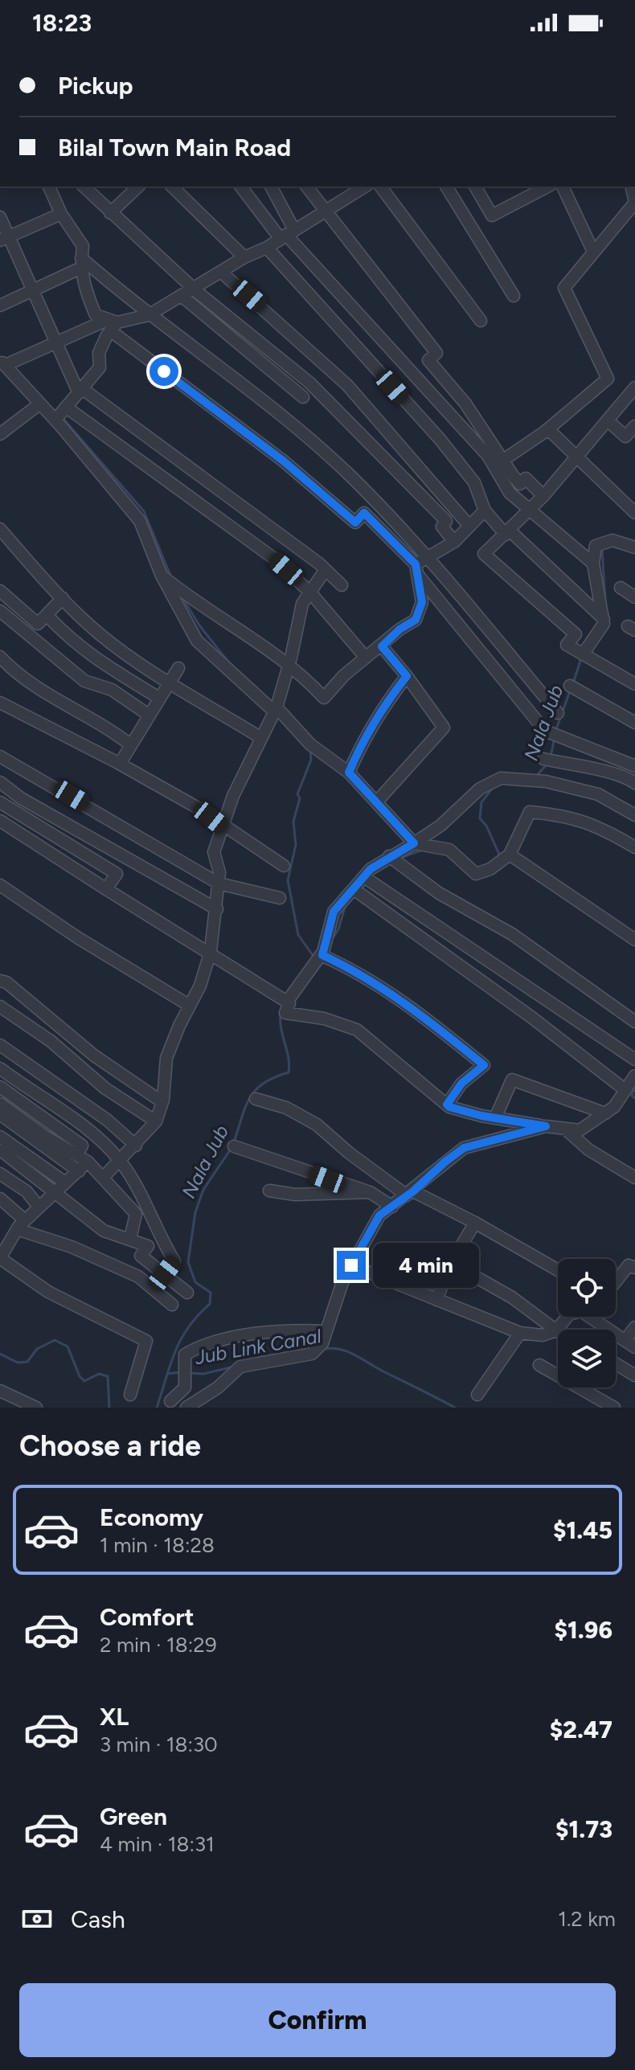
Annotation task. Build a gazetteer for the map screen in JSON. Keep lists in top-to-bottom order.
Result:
{
  "water": ["Nala Jub", "Jub Link Canal"],
  "page": {
    "status": "18:23",
    "banner": ["Pickup", "Bilal Town Main Road"],
    "bubble": "4 min",
    "heading": "Choose a ride",
    "list": [
      {
        "name": "Economy",
        "note": "1 min · 18:28",
        "value": "$1.45"
      },
      {
        "name": "Comfort",
        "note": "2 min · 18:29",
        "value": "$1.96"
      },
      {
        "name": "XL",
        "note": "3 min · 18:30",
        "value": "$2.47"
      },
      {
        "name": "Green",
        "note": "4 min · 18:31",
        "value": "$1.73"
      }
    ],
    "pay": ["Cash", "1.2 km"],
    "buttons": "Confirm"
  }
}
